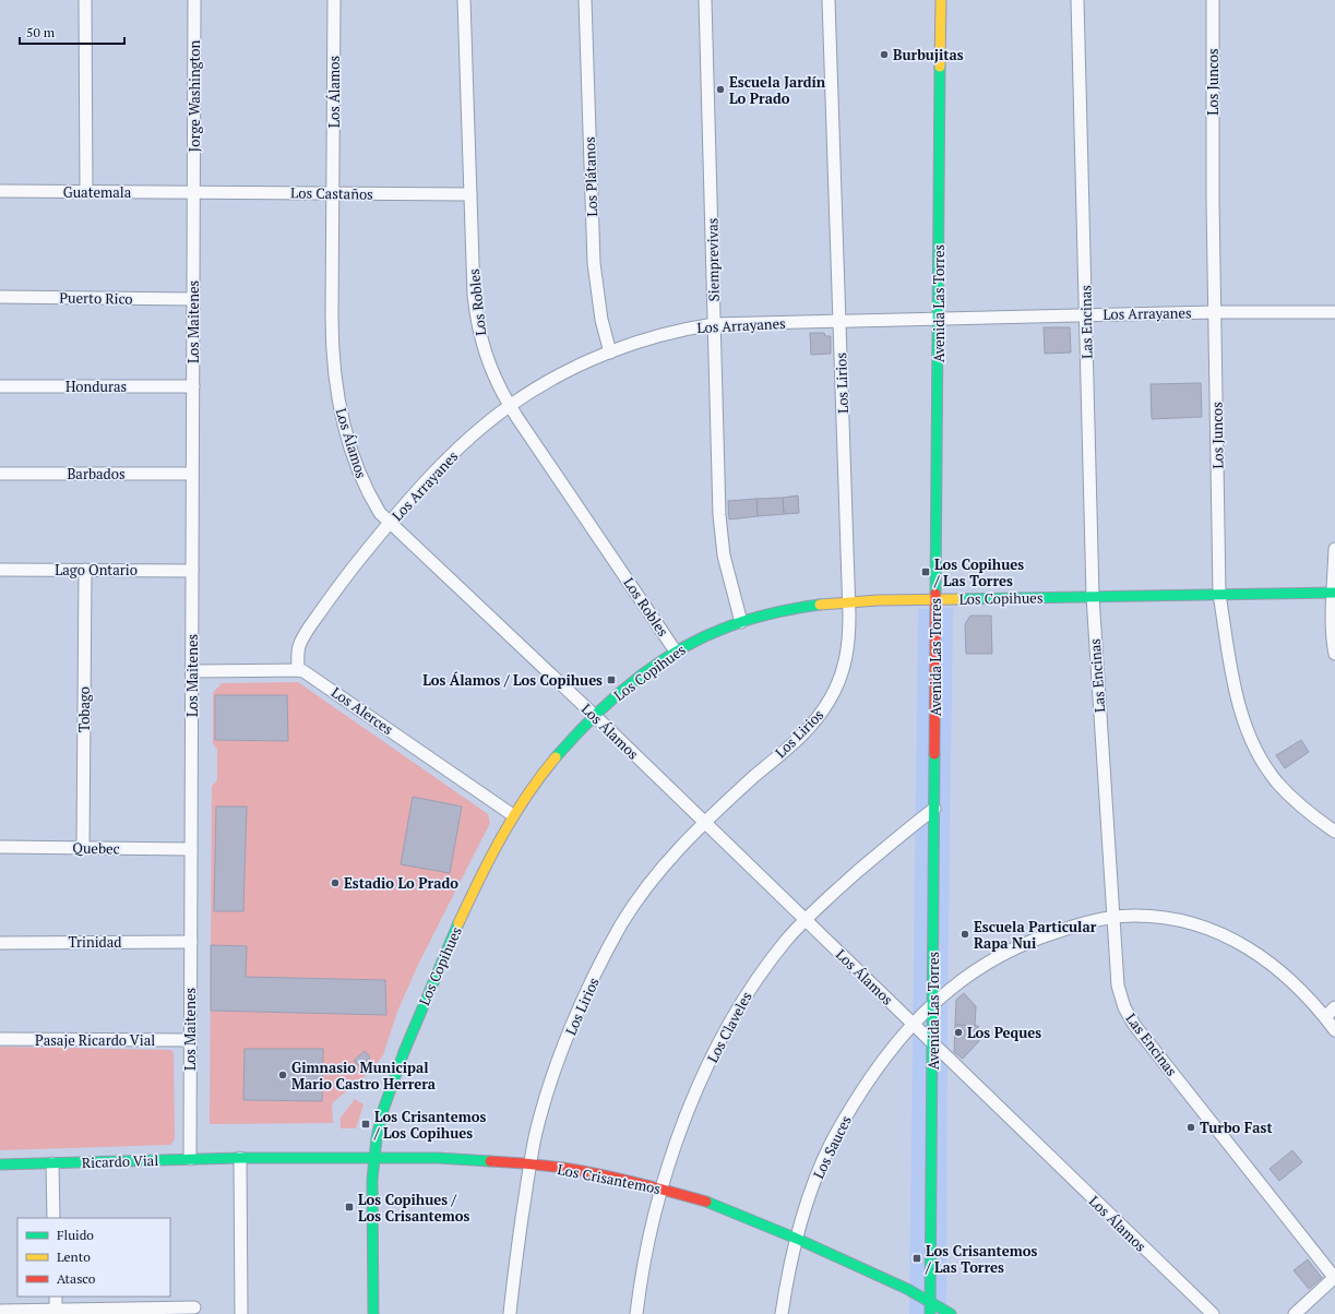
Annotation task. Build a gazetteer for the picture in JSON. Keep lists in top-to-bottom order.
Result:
{
  "streets": {
    "street": [
      "Los Juncos",
      "Los Álamos",
      "Jorge Washington",
      "Los Plátanos",
      "Guatemala",
      "Los Castaños",
      "Siemprevivas",
      "Puerto Rico",
      "Los Robles",
      "Avenida Las Torres",
      "Los Arrayanes",
      "Los Maitenes",
      "Las Encinas",
      "Los Lirios",
      "Honduras",
      "Barbados",
      "Lago Ontario",
      "Los Copihues",
      "Tobago",
      "Los Alerces",
      "Quebec",
      "Trinidad",
      "Los Claveles",
      "Pasaje Ricardo Vial",
      "Los Sauces",
      "Ricardo Vial",
      "Los Crisantemos"
    ]
  },
  "crossings": [
    ["Los Juncos", "Los Arrayanes"],
    ["Los Juncos", "Los Copihues"],
    ["Los Álamos", "Los Castaños"],
    ["Los Álamos", "Avenida Las Torres"],
    ["Los Álamos", "Los Arrayanes"],
    ["Los Álamos", "Los Lirios"],
    ["Los Álamos", "Los Copihues"],
    ["Los Álamos", "Los Claveles"],
    ["Los Álamos", "Los Sauces"],
    ["Jorge Washington", "Guatemala"],
    ["Jorge Washington", "Los Castaños"],
    ["Jorge Washington", "Los Maitenes"],
    ["Los Plátanos", "Los Arrayanes"],
    ["Guatemala", "Los Castaños"],
    ["Guatemala", "Los Maitenes"],
    ["Los Castaños", "Los Robles"],
    ["Los Castaños", "Los Maitenes"],
    ["Siemprevivas", "Los Arrayanes"],
    ["Siemprevivas", "Los Copihues"],
    ["Puerto Rico", "Los Maitenes"],
    ["Los Robles", "Los Arrayanes"],
    ["Los Robles", "Los Copihues"],
    ["Avenida Las Torres", "Los Arrayanes"],
    ["Avenida Las Torres", "Los Copihues"],
    ["Avenida Las Torres", "Los Claveles"],
    ["Avenida Las Torres", "Los Sauces"],
    ["Avenida Las Torres", "Los Crisantemos"],
    ["Los Arrayanes", "Las Encinas"],
    ["Los Arrayanes", "Los Lirios"],
    ["Los Arrayanes", "Los Alerces"],
    ["Los Maitenes", "Honduras"],
    ["Los Maitenes", "Barbados"],
    ["Los Maitenes", "Lago Ontario"],
    ["Los Maitenes", "Los Alerces"],
    ["Los Maitenes", "Quebec"],
    ["Los Maitenes", "Trinidad"],
    ["Los Maitenes", "Pasaje Ricardo Vial"],
    ["Los Maitenes", "Ricardo Vial"],
    ["Las Encinas", "Los Copihues"],
    ["Las Encinas", "Los Sauces"],
    ["Los Lirios", "Los Copihues"],
    ["Los Lirios", "Los Crisantemos"],
    ["Lago Ontario", "Tobago"],
    ["Los Copihues", "Los Alerces"],
    ["Los Copihues", "Los Crisantemos"],
    ["Tobago", "Quebec"],
    ["Los Claveles", "Los Crisantemos"],
    ["Los Sauces", "Los Crisantemos"],
    ["Ricardo Vial", "Los Crisantemos"]
  ],
  "places": {
    "other": [
      "Burbujitas",
      "Escuela Jardín Lo Prado",
      "Estadio Lo Prado",
      "Escuela Particular Rapa Nui",
      "Los Peques",
      "Gimnasio Municipal Mario Castro Herrera",
      "Turbo Fast"
    ],
    "transit": [
      "Los Copihues / Las Torres",
      "Los Álamos / Los Copihues",
      "Los Crisantemos / Los Copihues",
      "Los Copihues / Los Crisantemos",
      "Los Crisantemos / Las Torres"
    ]
  },
  "legend": ["Fluido", "Lento", "Atasco"],
  "scale_bar": "50 m"
}
